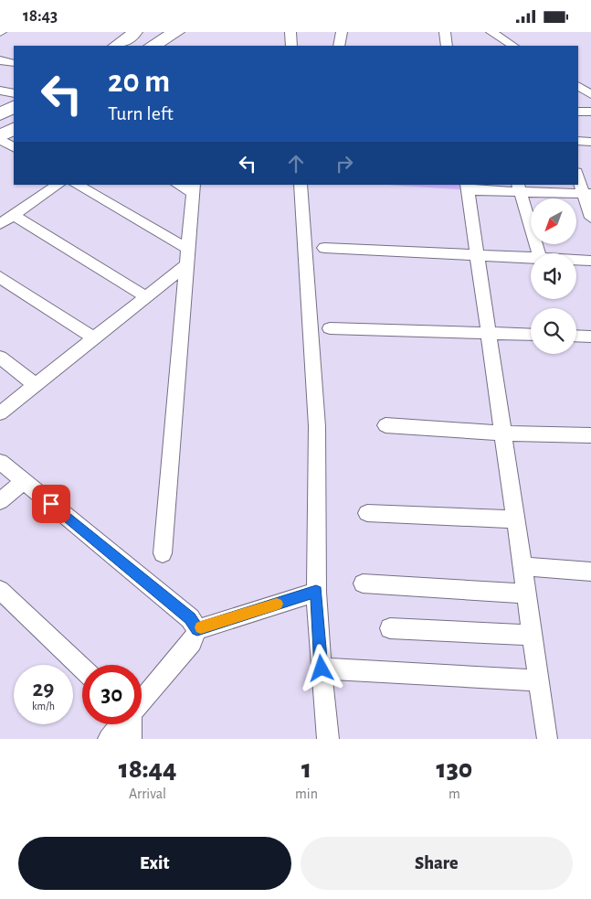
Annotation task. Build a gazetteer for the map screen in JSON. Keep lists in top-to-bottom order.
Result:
{
  "north": "bottom left",
  "page": {
    "status": "18:43",
    "turn": ["20 m", "Turn left"],
    "speed": "29 km/h",
    "limit": "30",
    "eta": [
      "18:44",
      "Arrival",
      "1",
      "min",
      "130",
      "m"
    ],
    "buttons": ["Exit", "Share"]
  }
}
